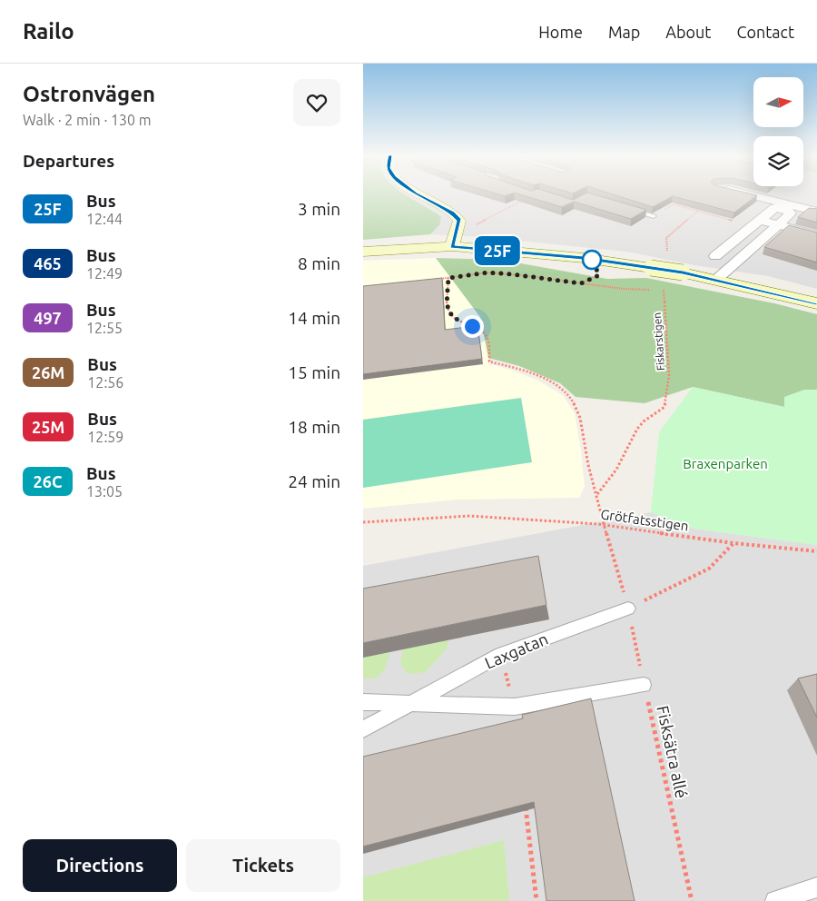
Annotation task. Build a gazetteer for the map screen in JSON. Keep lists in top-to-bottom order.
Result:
{
  "streets": {
    "lane": ["Laxgatan"],
    "path": ["Fiskarstigen", "Grötfatsstigen", "Fisksätra allé"]
  },
  "crossings": [
    ["Fiskarstigen", "Fisksätra allé"],
    ["Grötfatsstigen", "Fisksätra allé"],
    ["Laxgatan", "Fisksätra allé"]
  ],
  "parks": ["Braxenparken"],
  "lines": ["bus line 25F"],
  "north": "right",
  "page": {
    "header": "Railo",
    "nav": [
      "Home",
      "Map",
      "About",
      "Contact"
    ],
    "heading": [
      ["Ostronvägen", "Walk · 2 min · 130 m"],
      "Departures"
    ],
    "on_map": "25F",
    "list": [
      {
        "mark": "25F",
        "name": "Bus",
        "note": "12:44",
        "value": "3 min"
      },
      {
        "mark": "465",
        "name": "Bus",
        "note": "12:49",
        "value": "8 min"
      },
      {
        "mark": "497",
        "name": "Bus",
        "note": "12:55",
        "value": "14 min"
      },
      {
        "mark": "26M",
        "name": "Bus",
        "note": "12:56",
        "value": "15 min"
      },
      {
        "mark": "25M",
        "name": "Bus",
        "note": "12:59",
        "value": "18 min"
      },
      {
        "mark": "26C",
        "name": "Bus",
        "note": "13:05",
        "value": "24 min"
      }
    ],
    "buttons": ["Directions", "Tickets"]
  }
}
